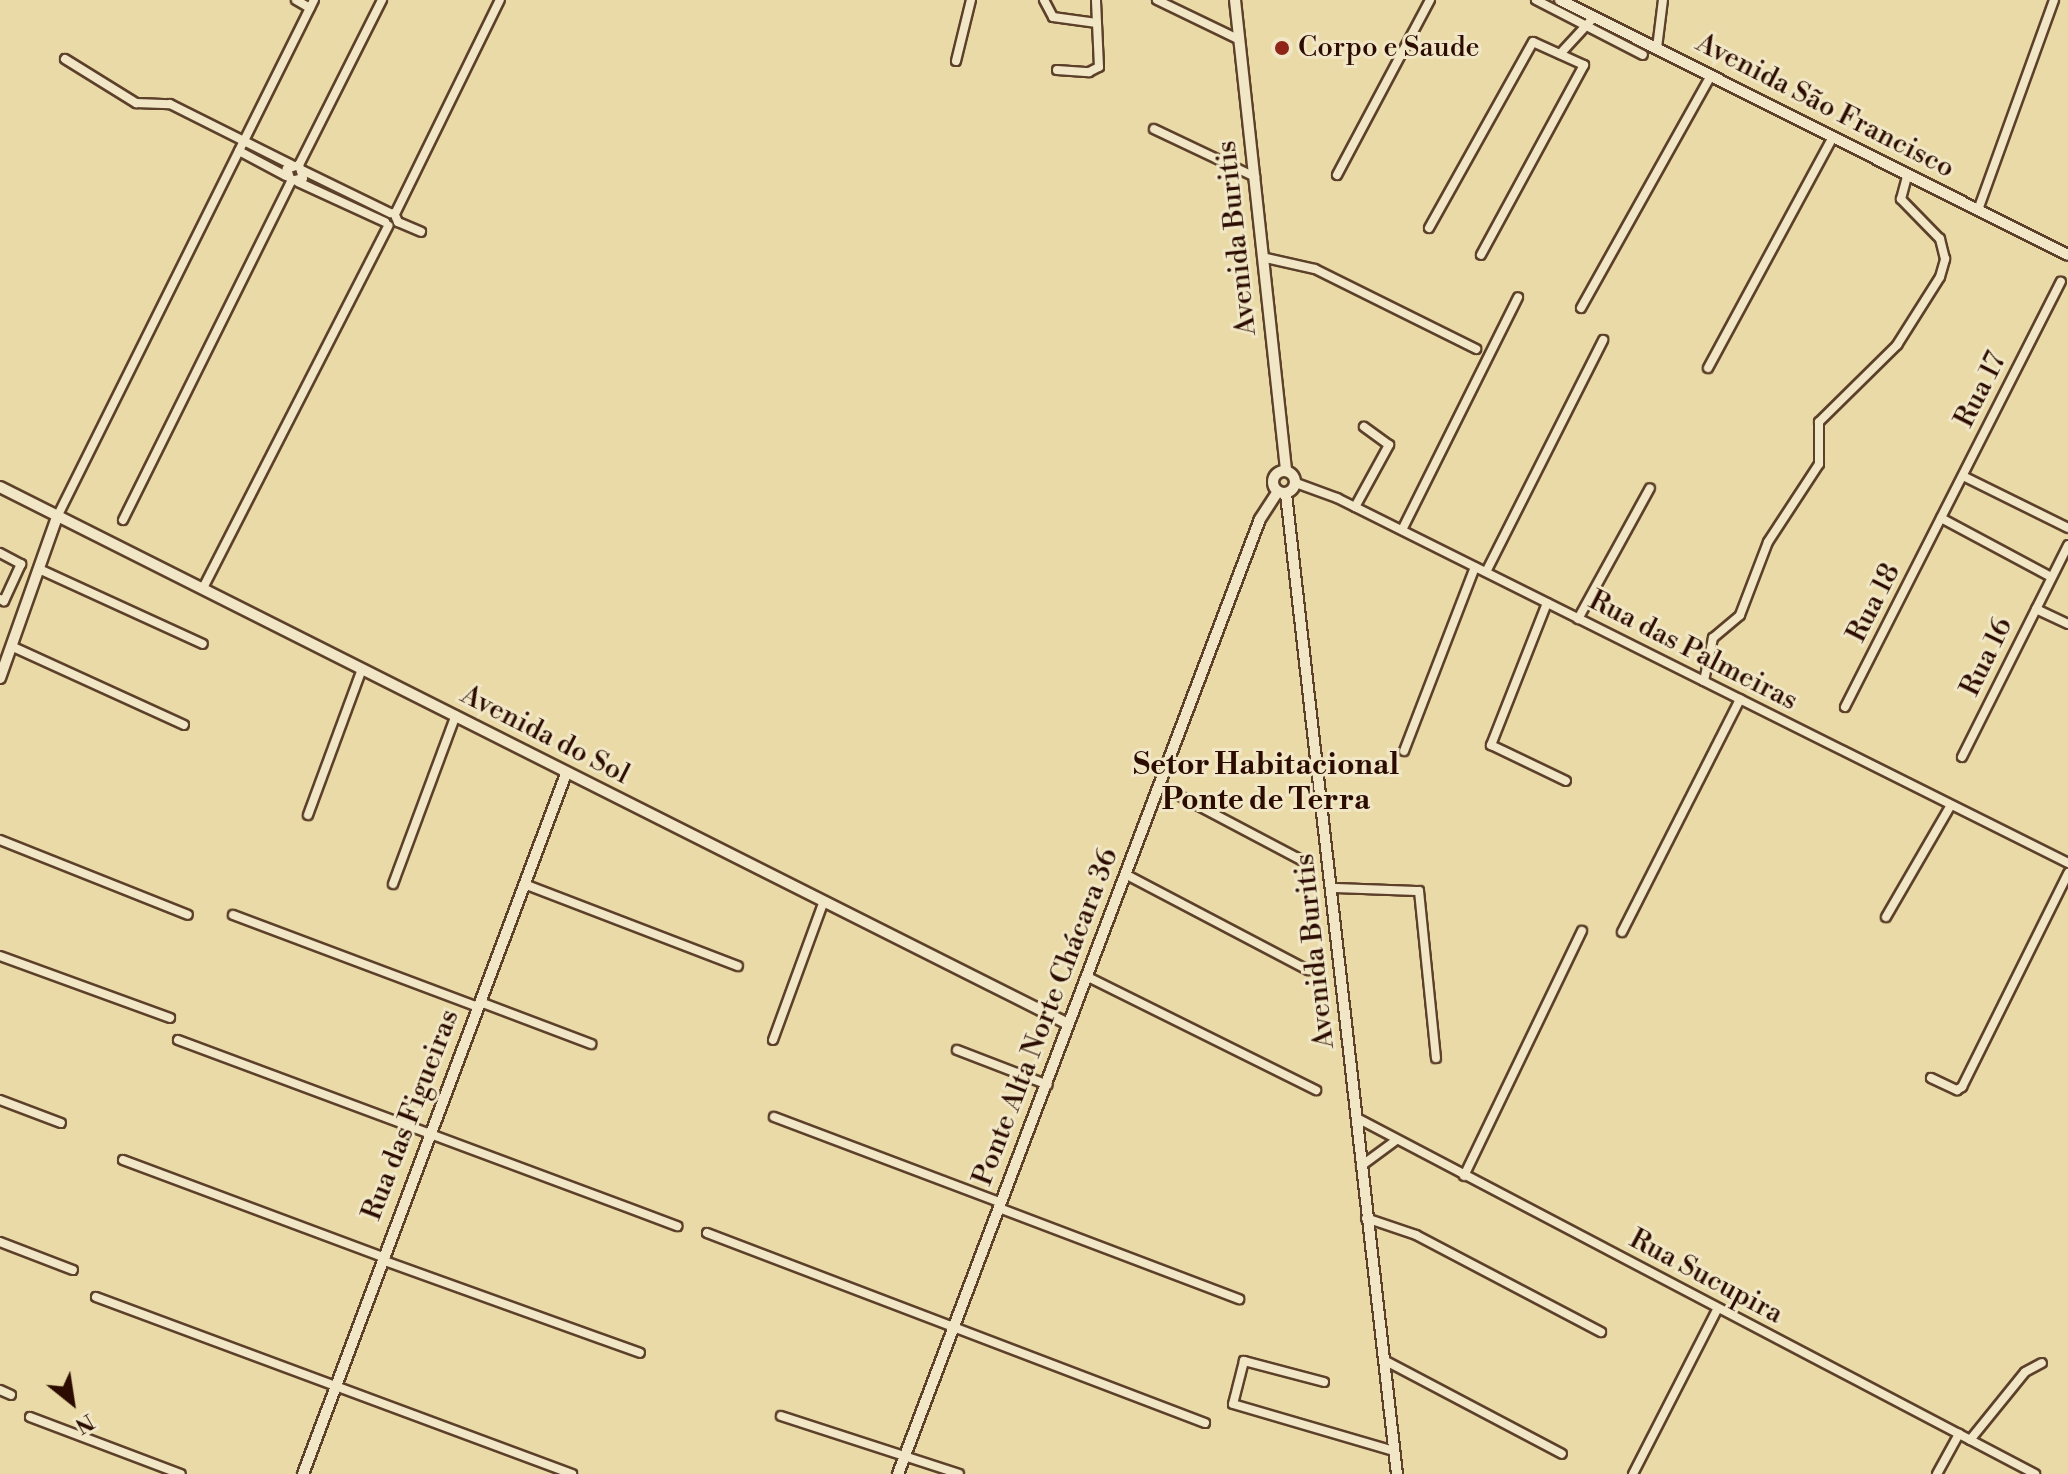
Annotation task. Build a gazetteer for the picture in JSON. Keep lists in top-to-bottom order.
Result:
{
  "streets": {
    "street": [
      "Avenida São Francisco",
      "Avenida Buritis",
      "Rua 17",
      "Rua 18",
      "Rua das Palmeiras",
      "Rua 16",
      "Avenida do Sol",
      "Ponte Alta Norte Chácara 36",
      "Rua das Figueiras",
      "Rua Sucupira"
    ]
  },
  "crossings": [
    ["Avenida Buritis", "Ponte Alta Norte Chácara 36"],
    ["Avenida Buritis", "Rua Sucupira"],
    ["Rua 17", "Rua 18"],
    ["Avenida do Sol", "Ponte Alta Norte Chácara 36"],
    ["Avenida do Sol", "Rua das Figueiras"]
  ],
  "districts": ["Setor Habitacional Ponte de Terra"],
  "places": ["Corpo e Saude"],
  "north": "bottom right"
}
